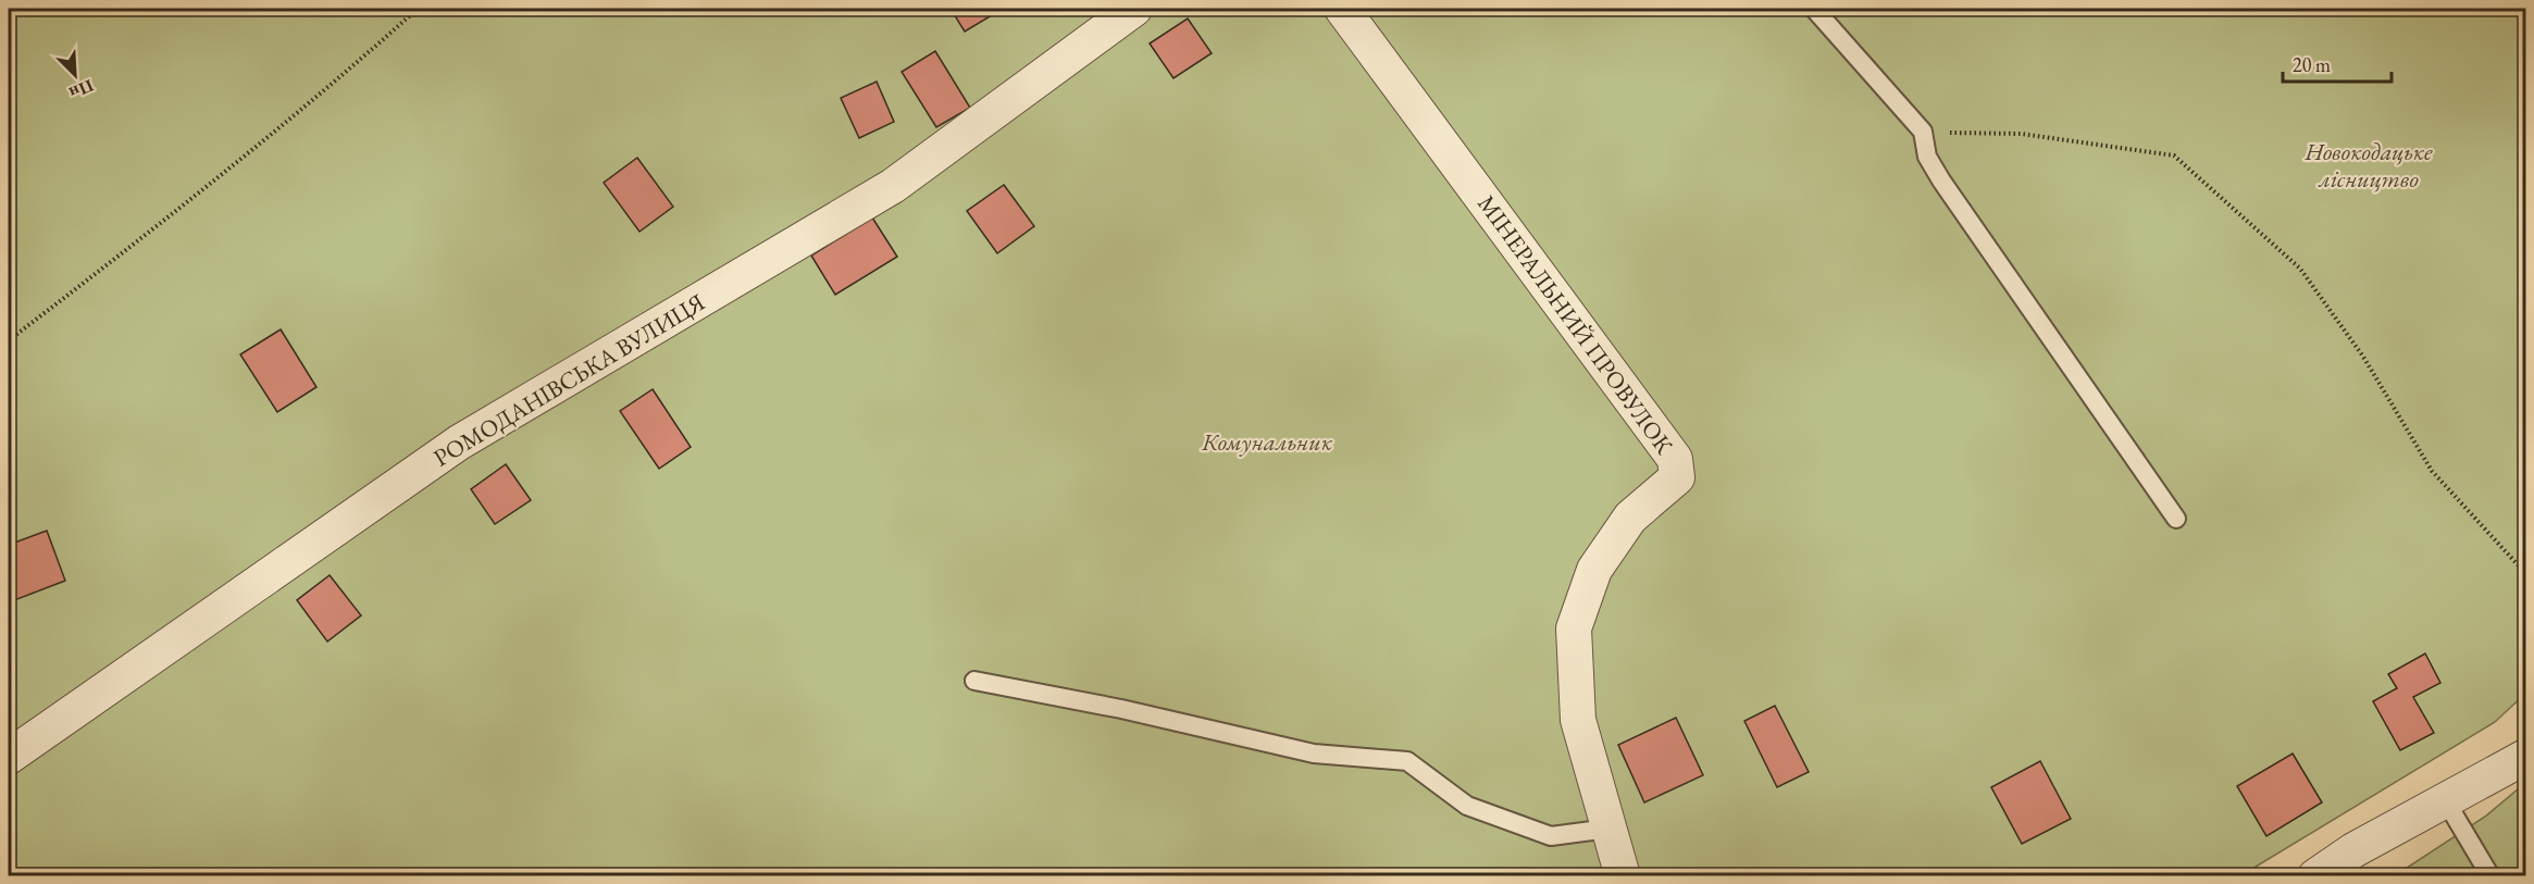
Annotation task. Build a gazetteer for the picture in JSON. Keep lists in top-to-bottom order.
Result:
{
  "streets": {
    "street": ["МІНЕРАЛЬНИЙ ПРОВУЛОК", "РОМОДАНІВСЬКА ВУЛИЦЯ"]
  },
  "parks": ["Новокодацьке лісництво", "Комунальник"],
  "scale_bar": "20 m",
  "north": "bottom right"
}
